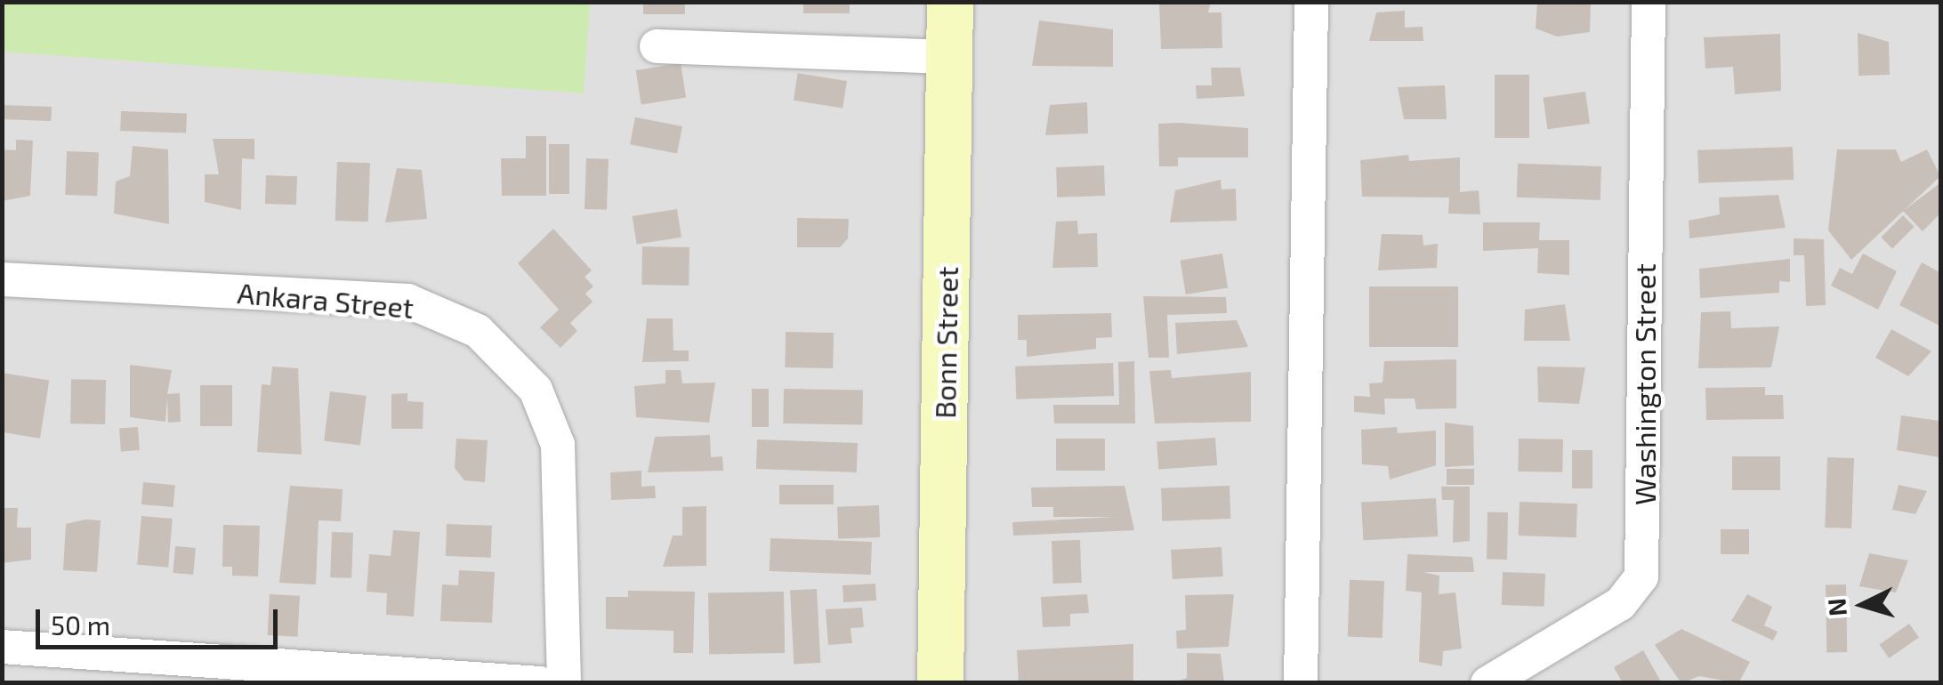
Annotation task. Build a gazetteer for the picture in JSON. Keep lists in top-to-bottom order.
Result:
{
  "streets": {
    "street": ["Ankara Street", "Bonn Street", "Washington Street"]
  },
  "scale_bar": "50 m",
  "north": "left"
}
